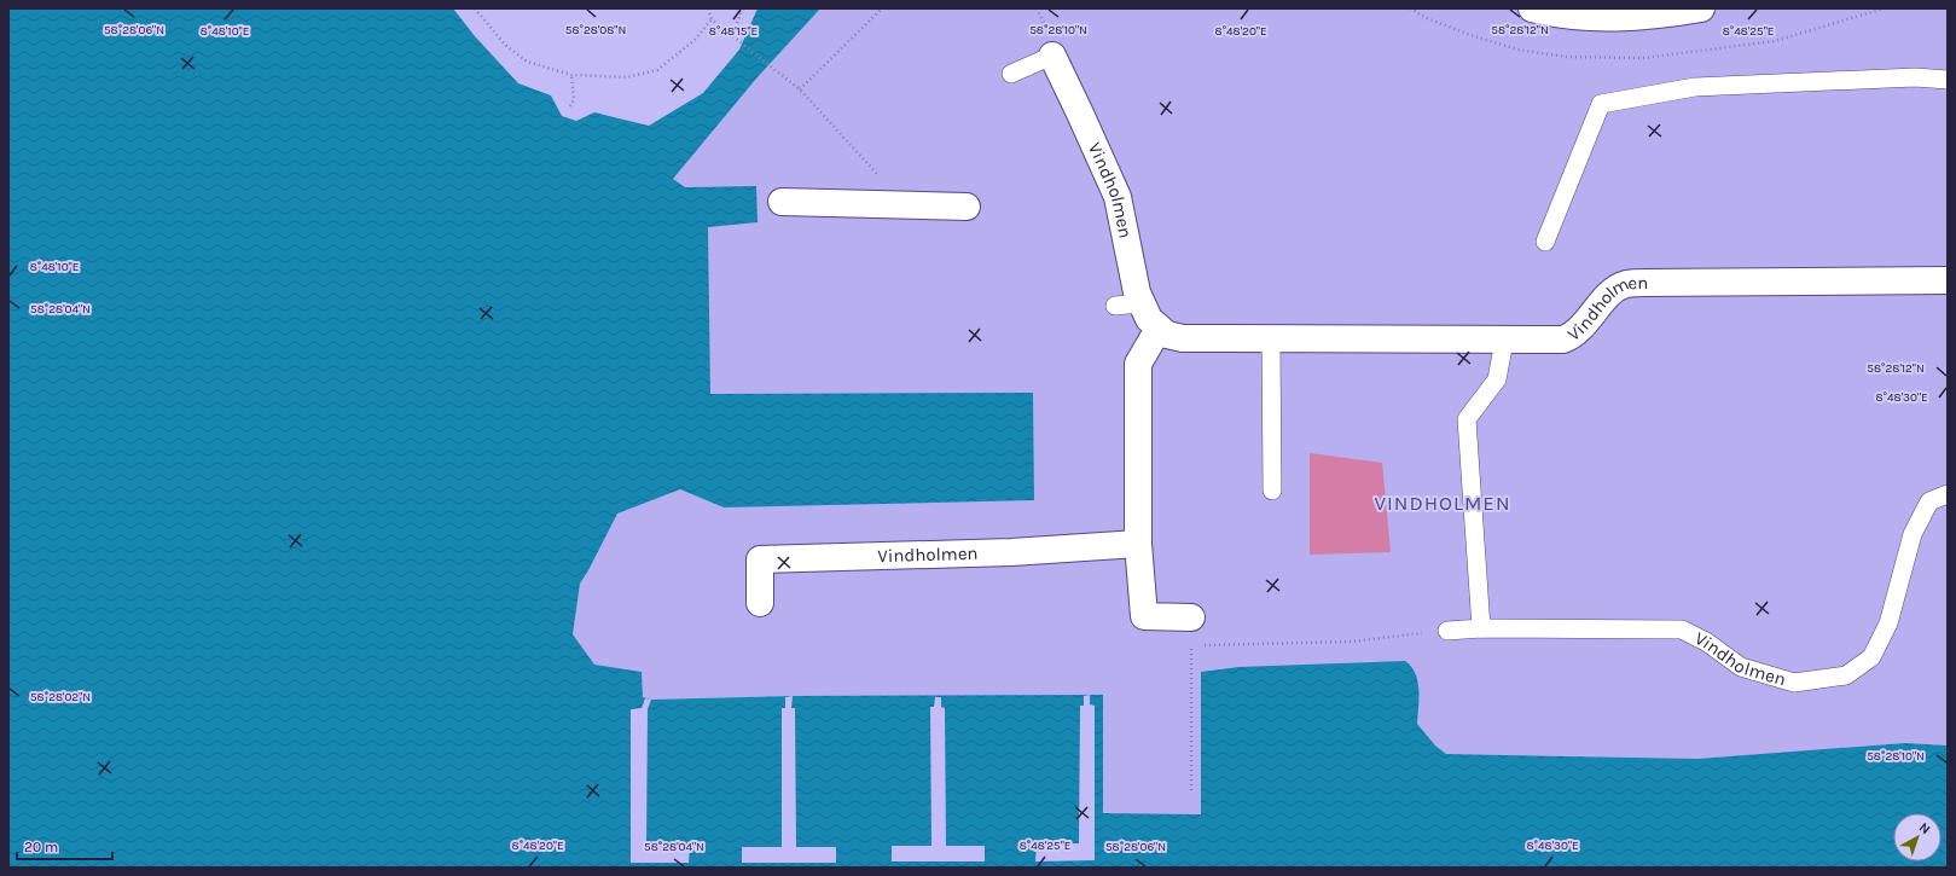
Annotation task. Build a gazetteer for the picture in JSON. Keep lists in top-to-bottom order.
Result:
{
  "streets": {
    "street": ["Vindholmen"]
  },
  "districts": ["VINDHOLMEN"],
  "scale_bar": "20 m",
  "north": "top right",
  "coordinates": [
    "58°28'06\"N",
    "58°28'08\"N",
    "58°28'10\"N",
    "58°28'12\"N",
    "8°48'10\"E",
    "8°48'15\"E",
    "8°48'20\"E",
    "8°48'25\"E",
    "58°28'04\"N",
    "8°48'30\"E",
    "58°28'02\"N"
  ]
}
